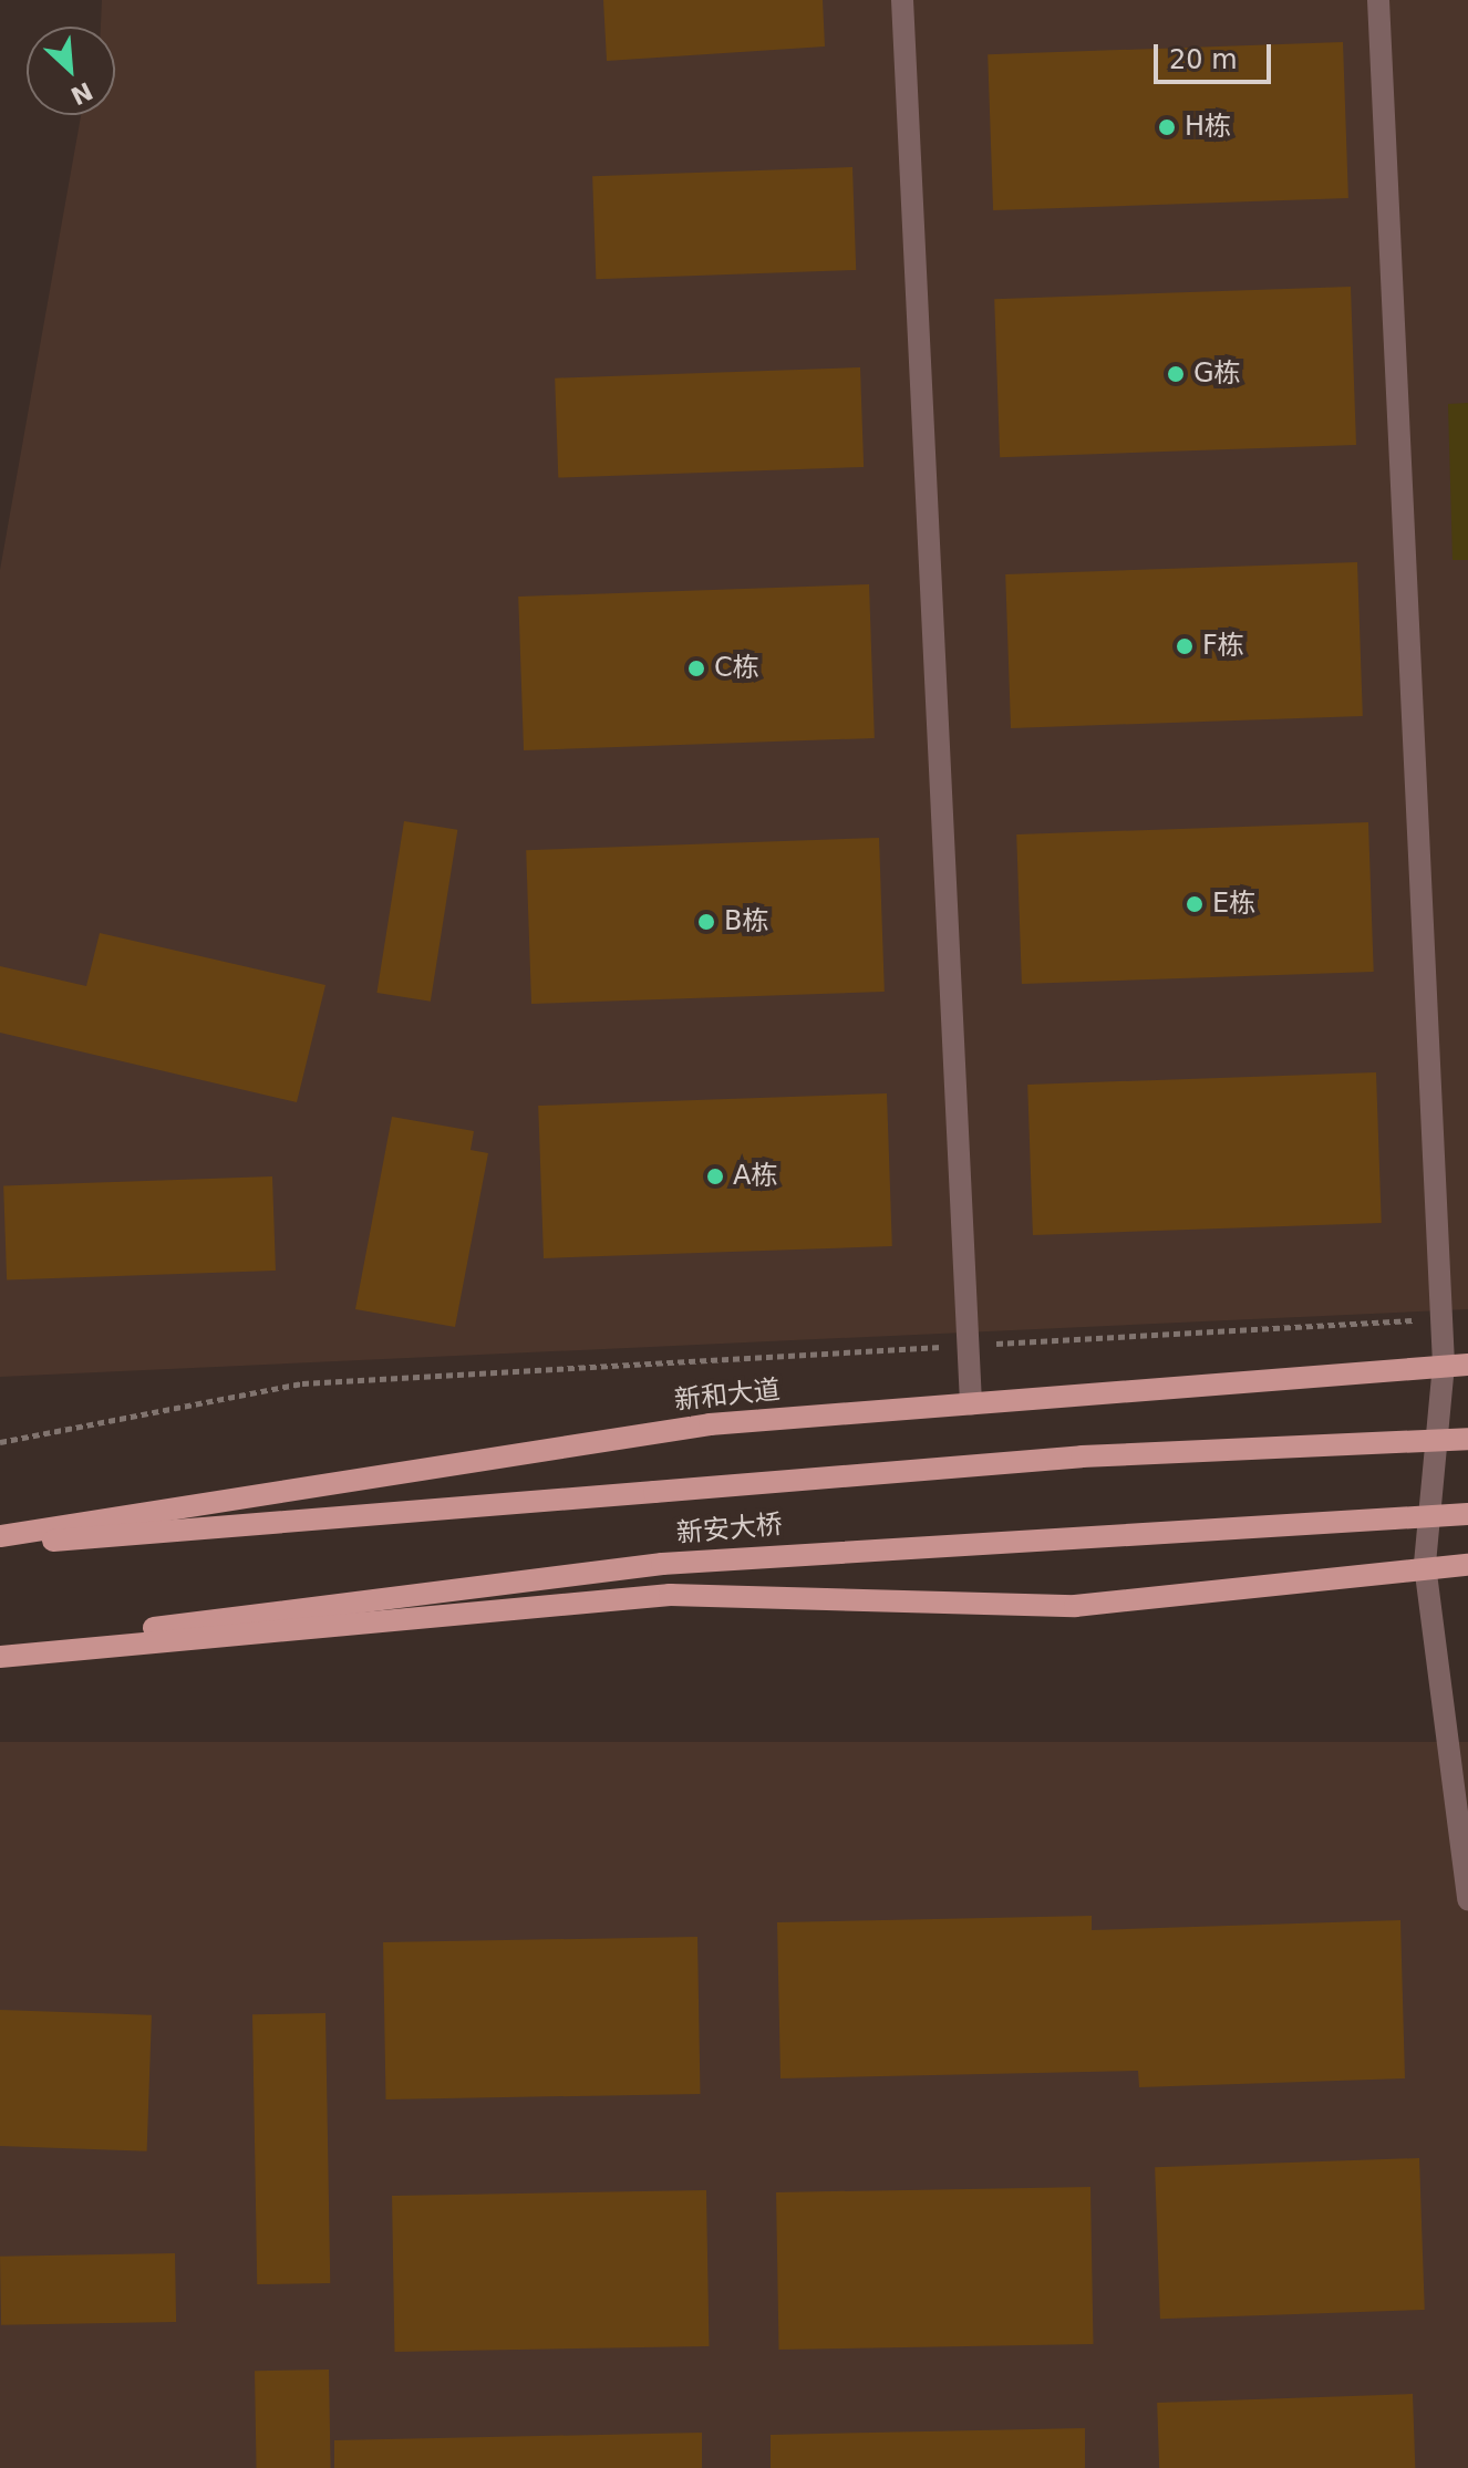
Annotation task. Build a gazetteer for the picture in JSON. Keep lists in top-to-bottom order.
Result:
{
  "streets": {
    "main road": ["新和大道", "新安大桥"]
  },
  "places": [
    "H栋",
    "G栋",
    "F栋",
    "C栋",
    "E栋",
    "B栋",
    "A栋"
  ],
  "scale_bar": "20 m",
  "north": "bottom right"
}
